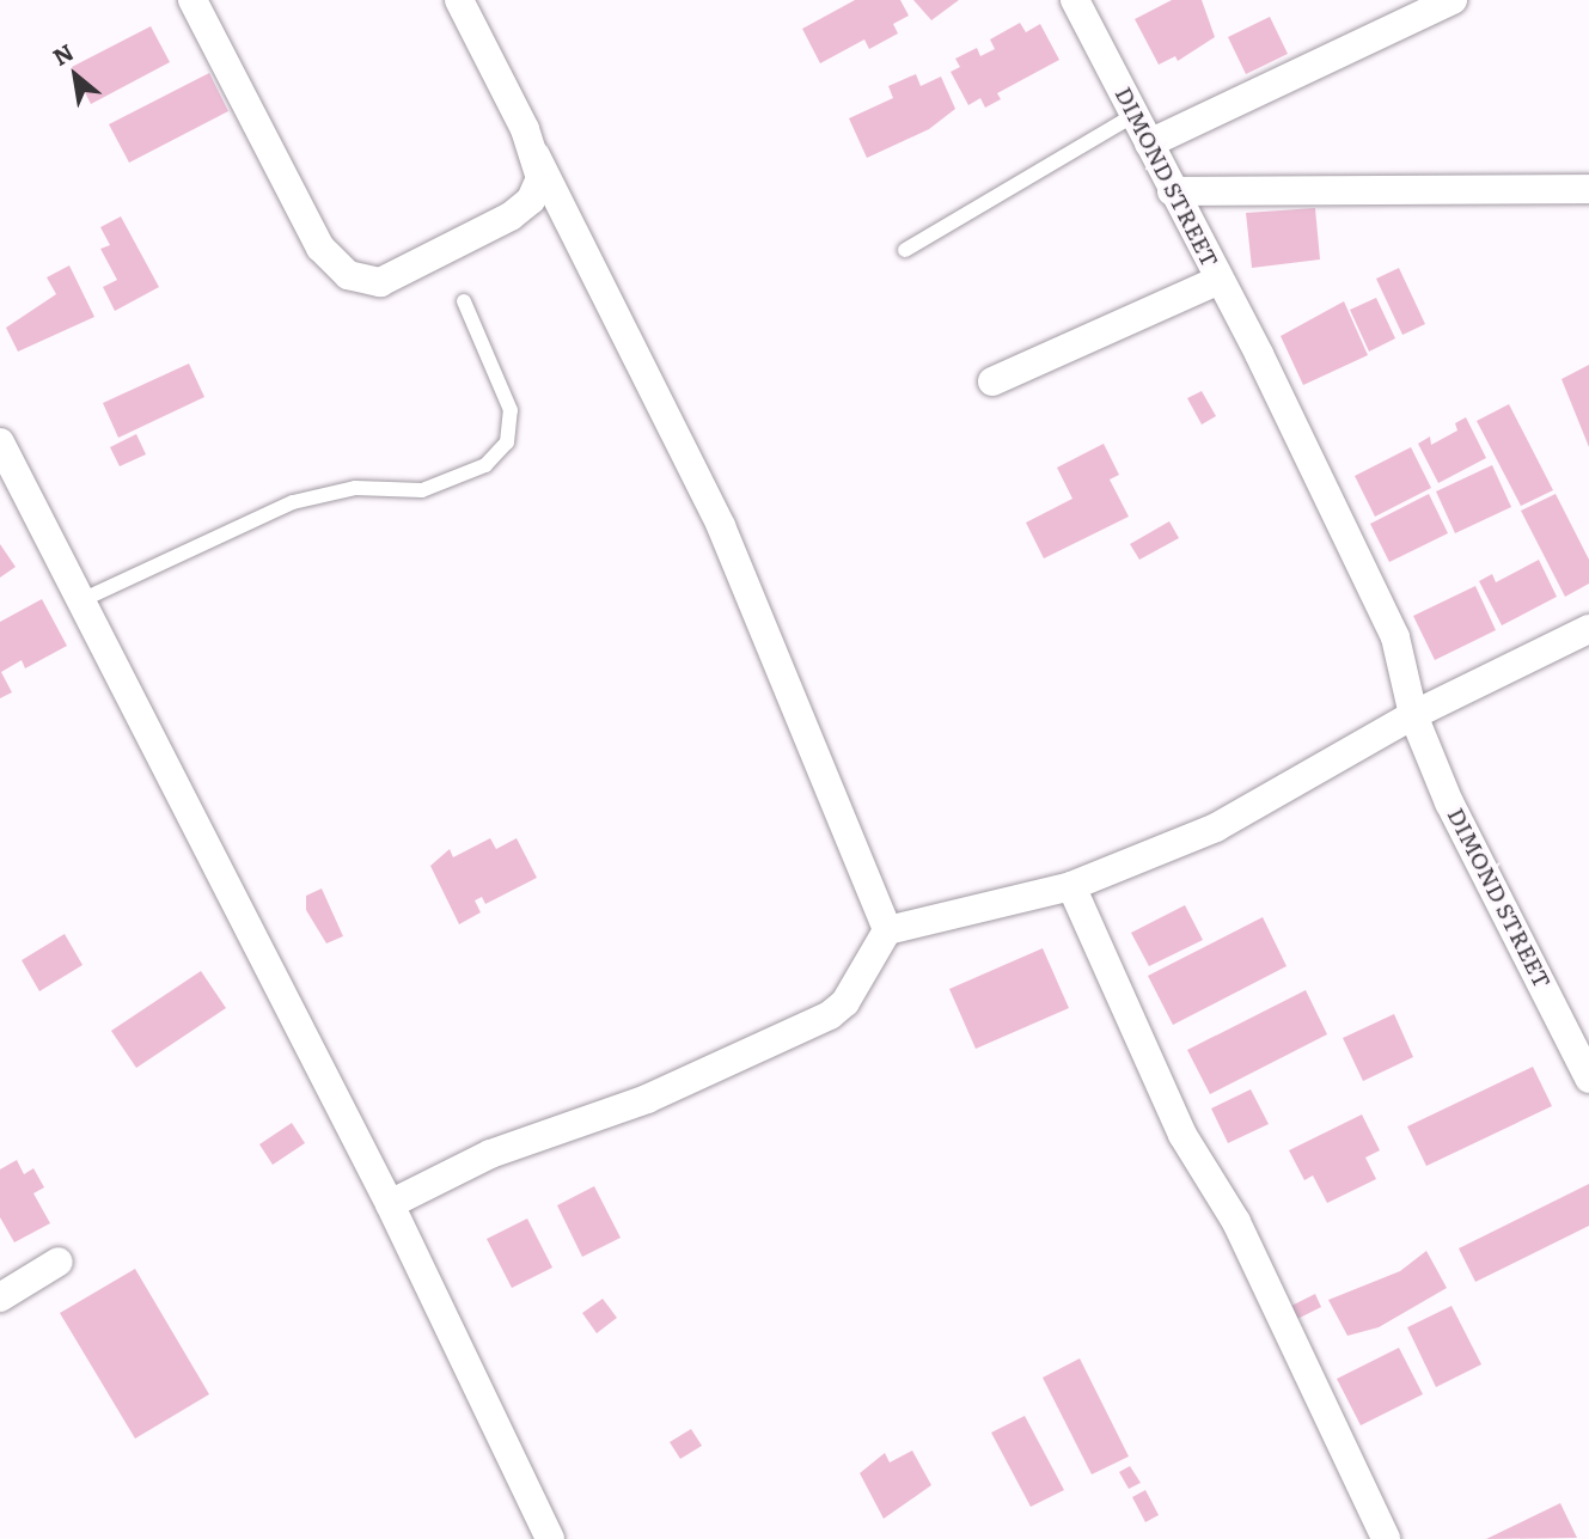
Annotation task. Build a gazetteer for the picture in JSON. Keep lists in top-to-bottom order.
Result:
{
  "streets": {
    "street": ["DIMOND STREET"]
  },
  "north": "top left"
}
